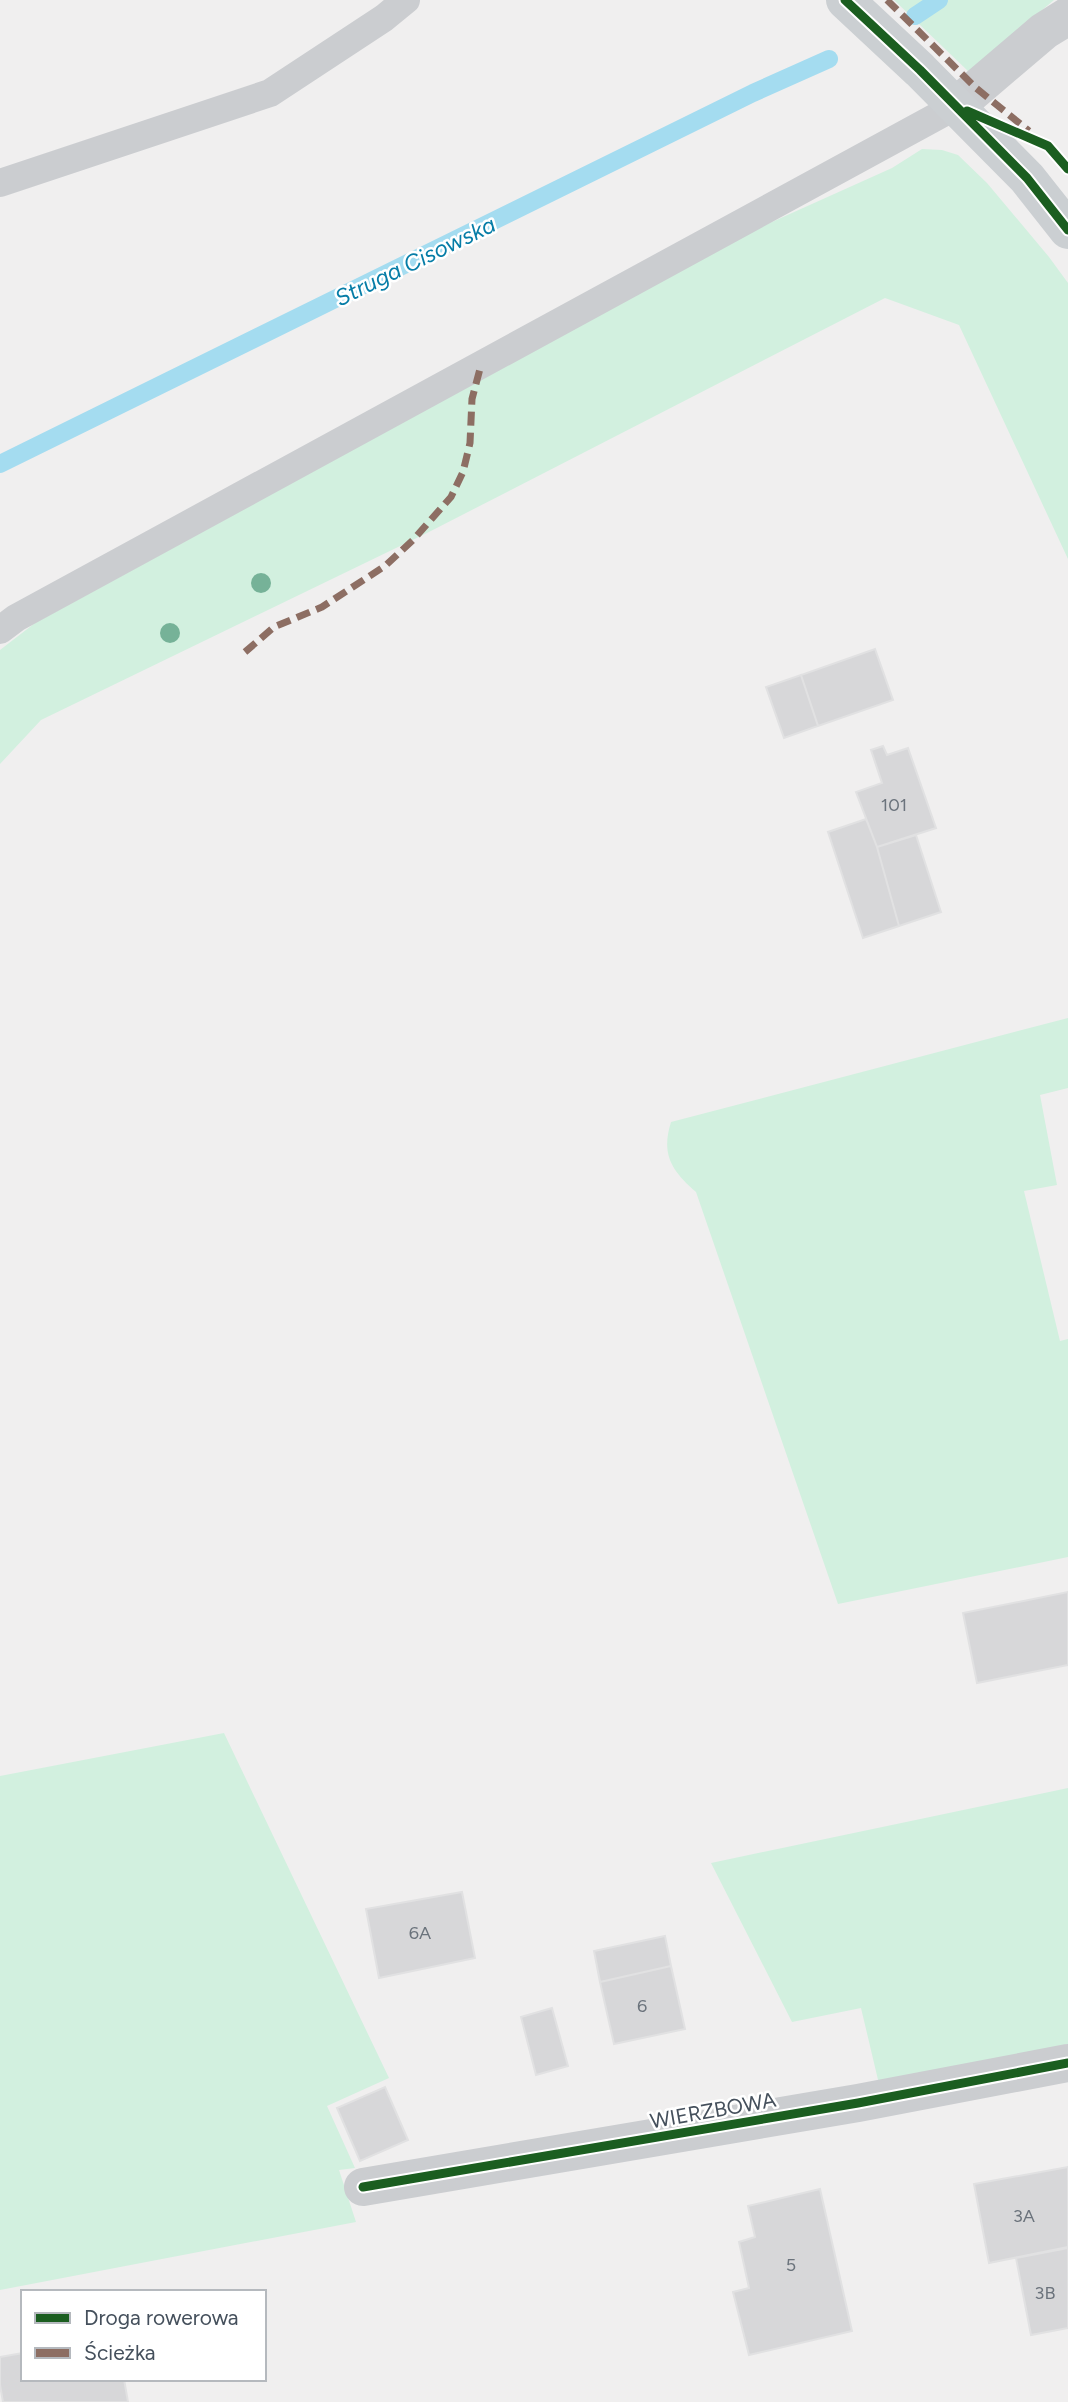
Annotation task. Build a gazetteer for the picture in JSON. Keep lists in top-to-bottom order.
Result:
{
  "streets": {
    "street": ["WIERZBOWA"]
  },
  "water": ["Struga Cisowska"],
  "house_numbers": [
    "101",
    "6A",
    "6",
    "3A",
    "5",
    "3B"
  ],
  "legend": ["Droga rowerowa", "Ścieżka"]
}
